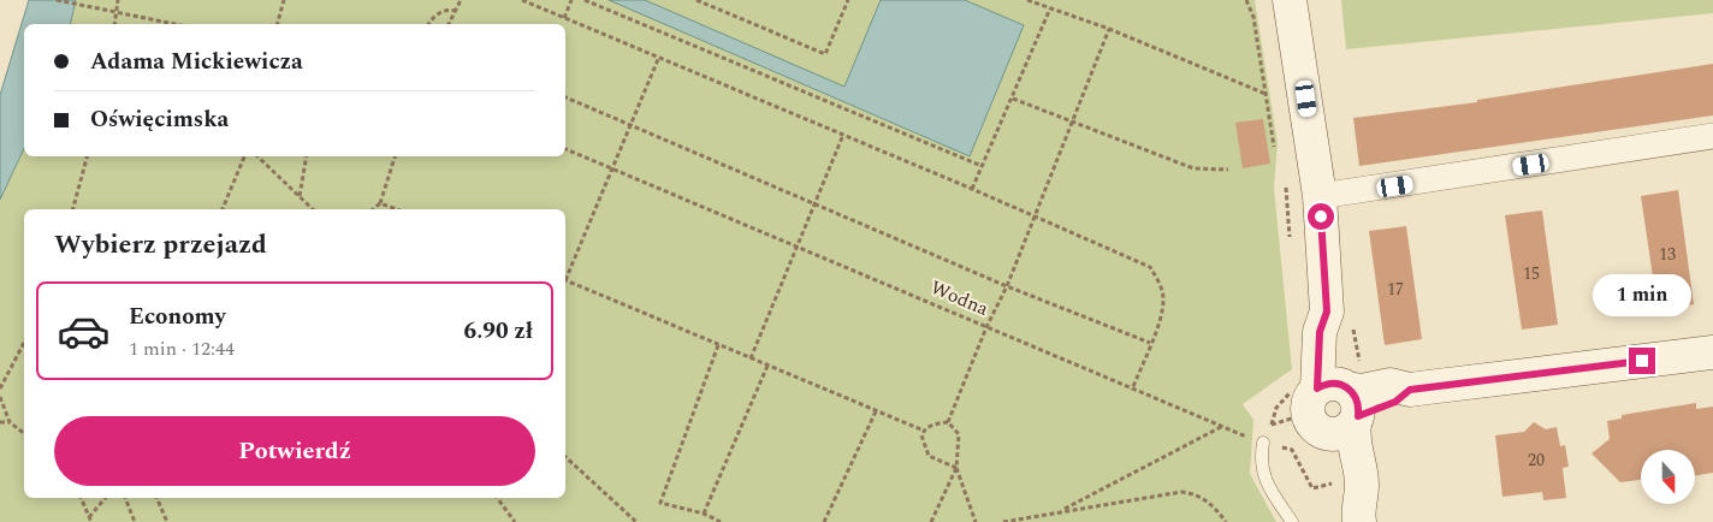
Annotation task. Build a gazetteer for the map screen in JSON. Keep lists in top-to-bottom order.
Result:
{
  "streets": {
    "path": ["Wodna"]
  },
  "house_numbers": [
    "13",
    "15",
    "17",
    "20"
  ],
  "north": "bottom",
  "page": {
    "banner": ["Adama Mickiewicza", "Oświęcimska"],
    "heading": "Wybierz przejazd",
    "bubble": "1 min",
    "list": [
      {
        "name": "Economy",
        "note": "1 min · 12:44",
        "value": "6.90 zł"
      }
    ],
    "buttons": "Potwierdź"
  }
}
